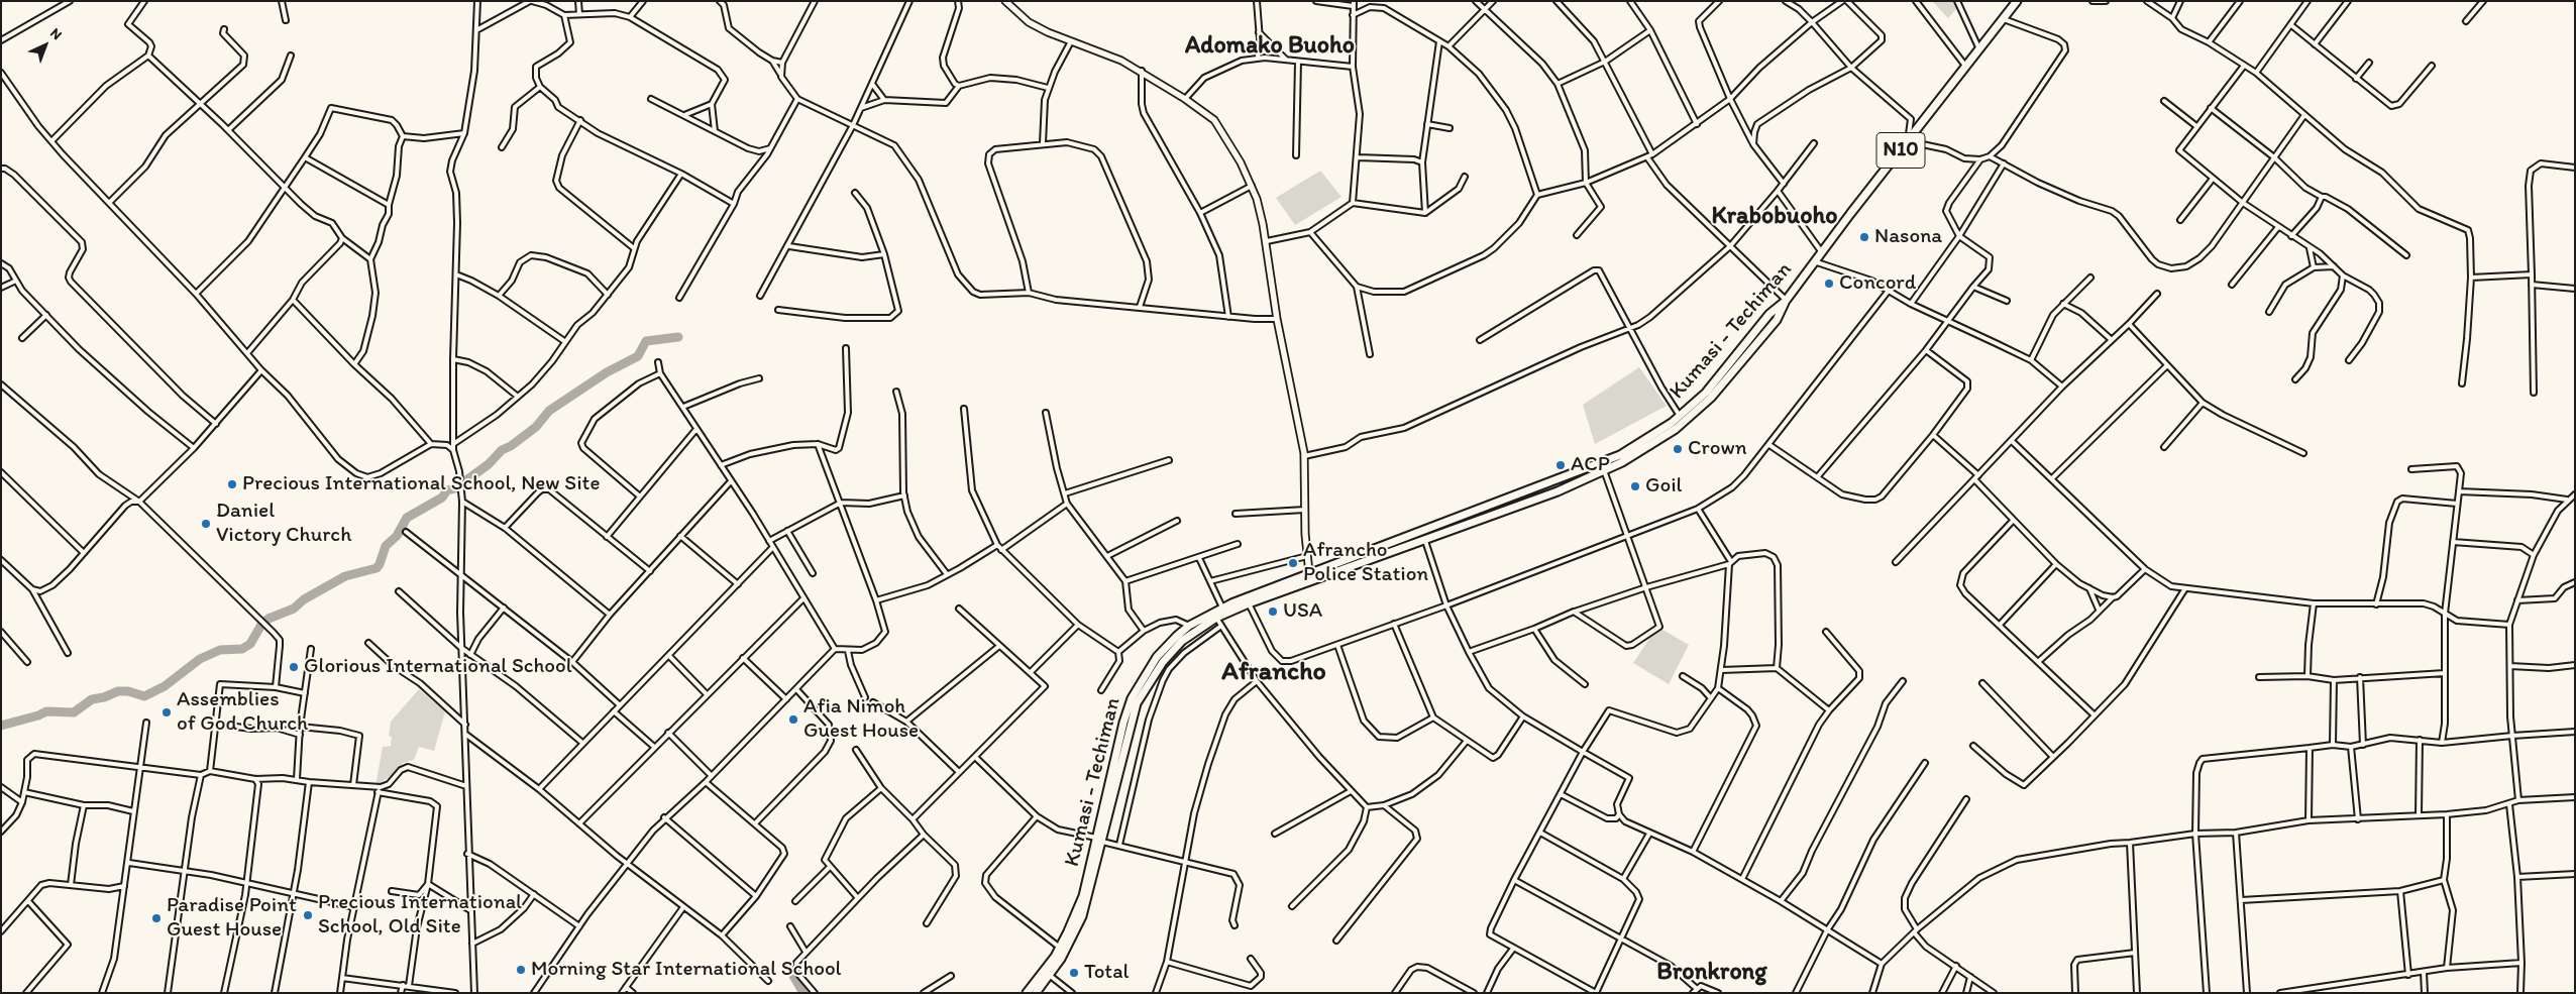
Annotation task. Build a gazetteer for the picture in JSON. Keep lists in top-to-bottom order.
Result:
{
  "streets": {
    "highway": ["N10", "Kumasi - Techiman"]
  },
  "crossings": [
    ["N10", "Kumasi - Techiman"]
  ],
  "districts": [
    "Adomako Buoho",
    "Krabobuoho",
    "Afrancho",
    "Bronkrong"
  ],
  "places": [
    "Nasona",
    "Concord",
    "Crown",
    "ACP",
    "Precious International School, New Site",
    "Goil",
    "Daniel Victory Church",
    "Afrancho Police Station",
    "USA",
    "Glorious International School",
    "Assemblies of God Church",
    "Afia Nimoh Guest House",
    "Precious International School, Old Site",
    "Paradise Point Guest House",
    "Morning Star International School",
    "Total"
  ],
  "north": "top right"
}
